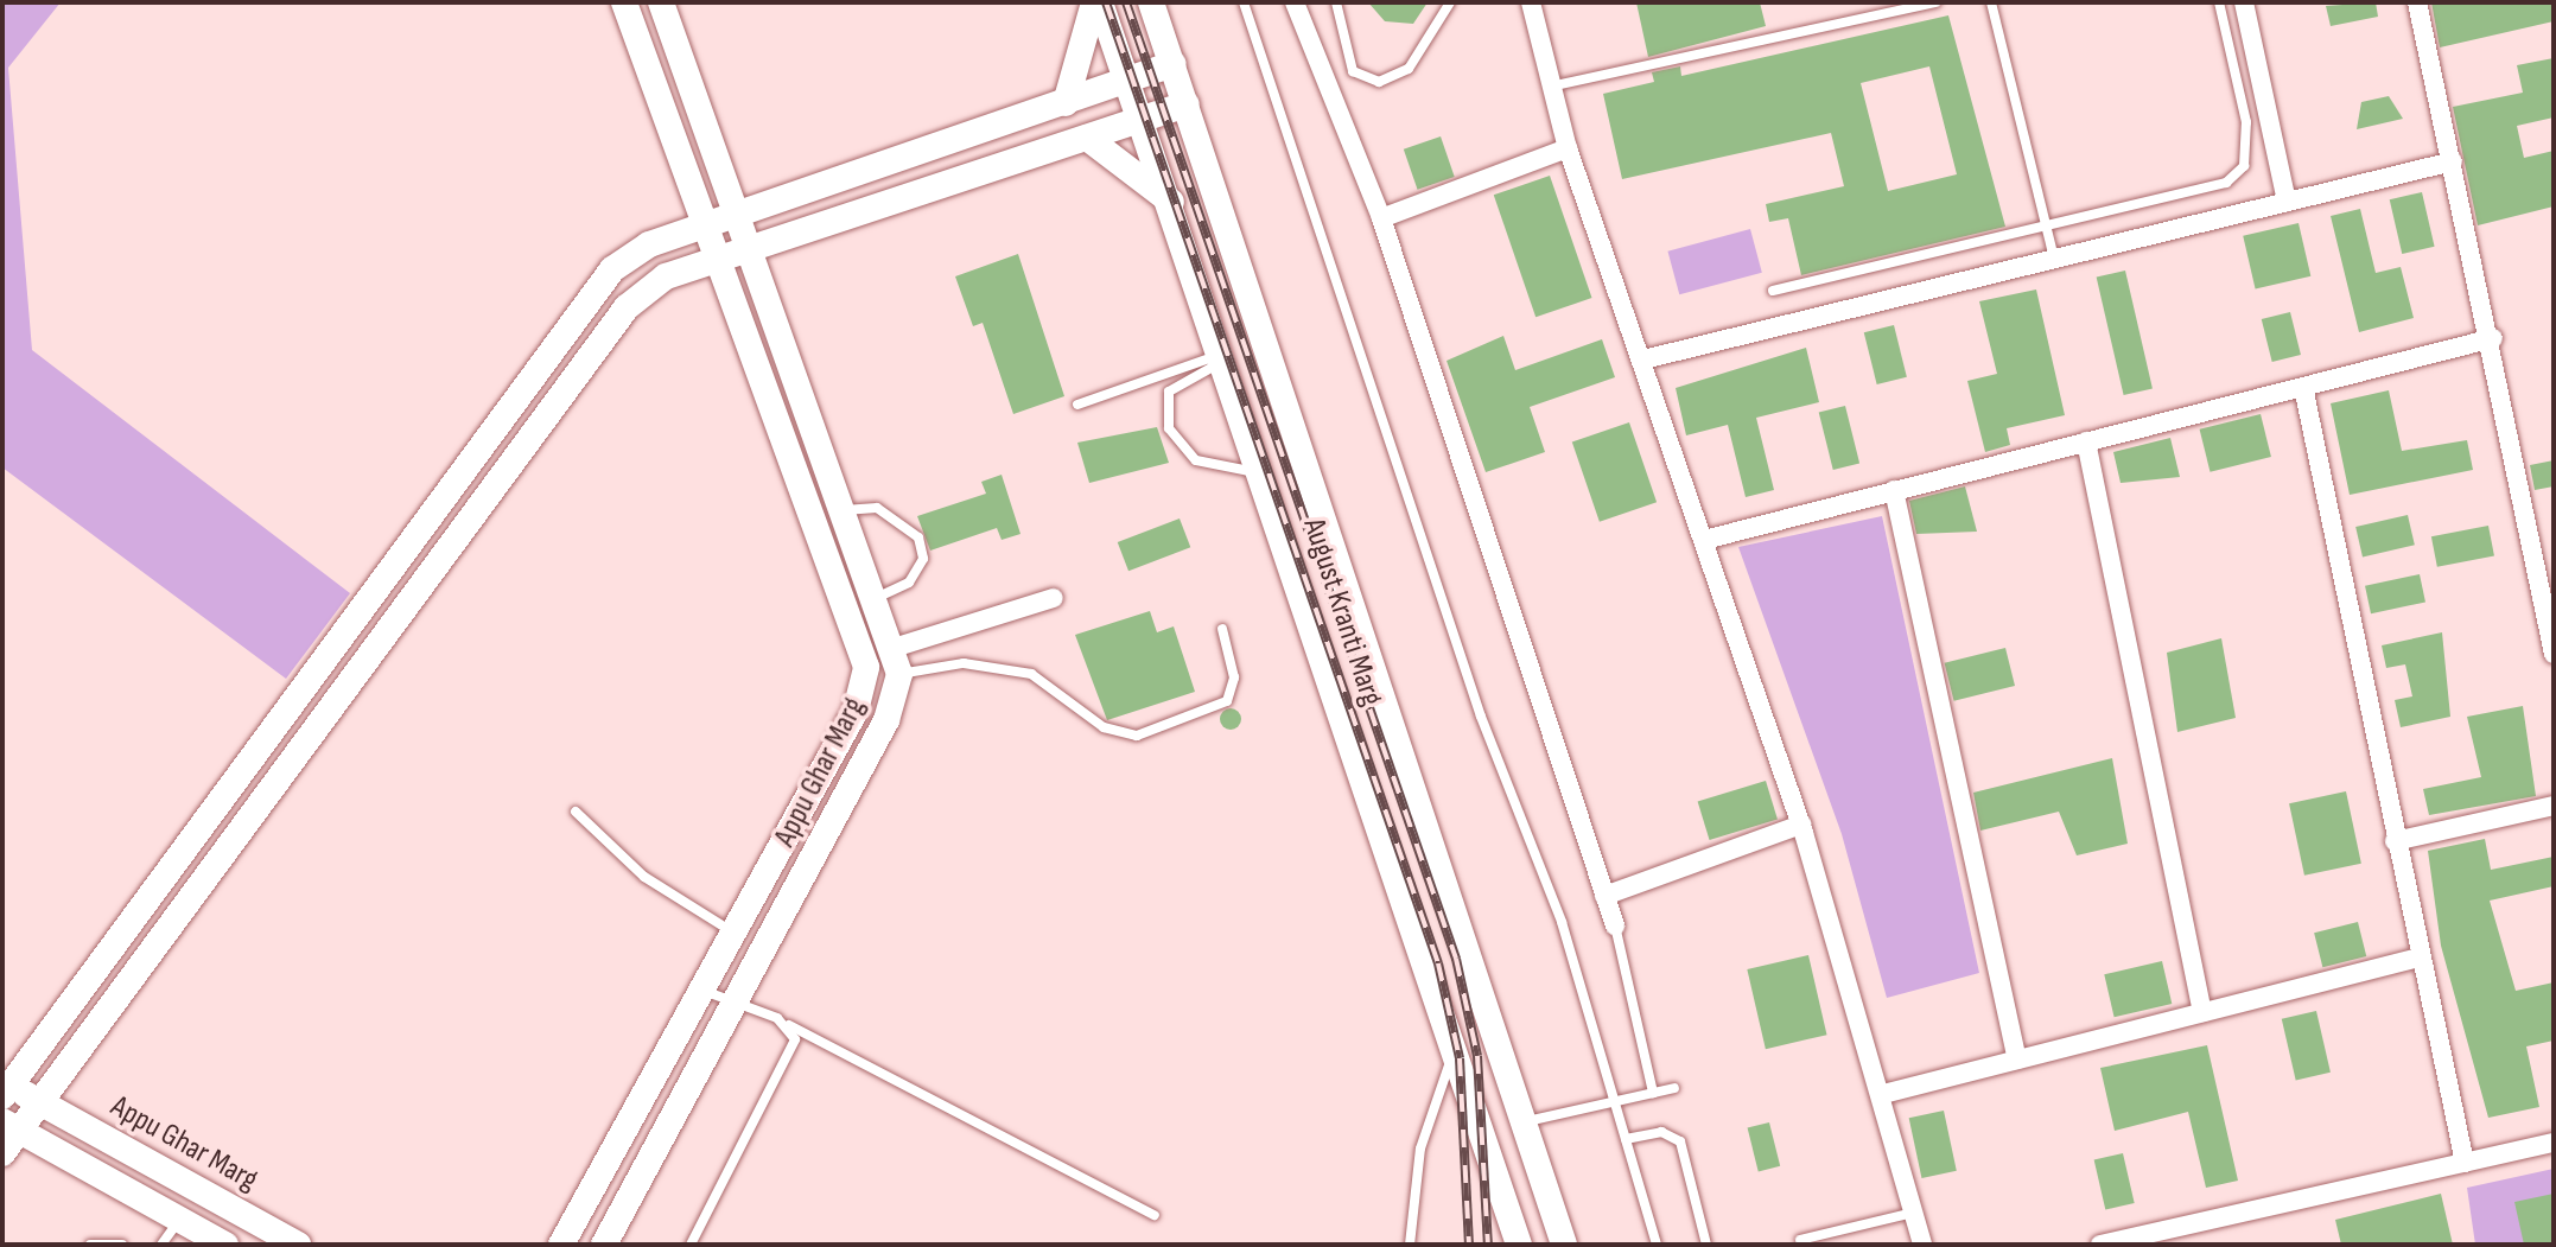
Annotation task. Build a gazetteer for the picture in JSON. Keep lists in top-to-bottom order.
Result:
{
  "streets": {
    "street": ["August Kranti Marg", "Appu Ghar Marg"]
  }
}
